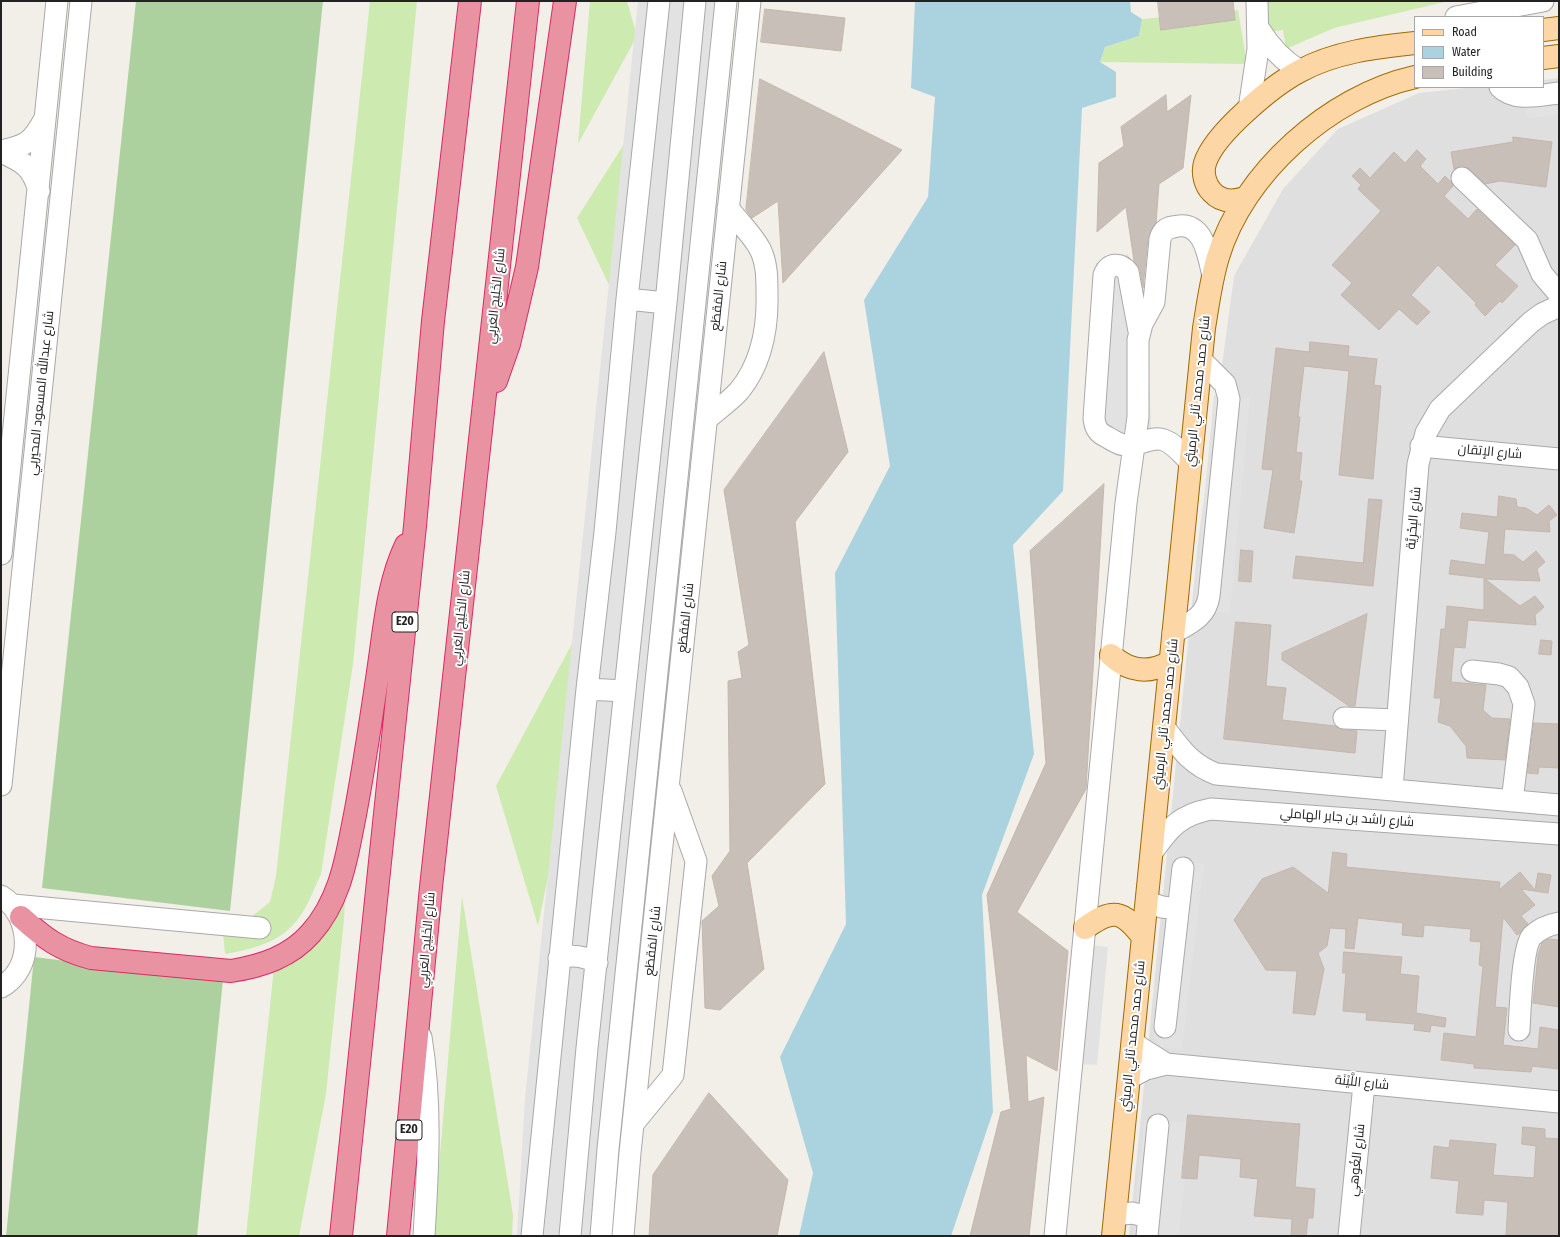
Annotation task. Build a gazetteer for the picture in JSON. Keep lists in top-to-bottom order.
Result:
{
  "streets": {
    "highway": ["شارع الخَلِيج العَربِي", "E20"],
    "main road": ["شارع حمد محمد ثاني الرميثي"],
    "street": [
      "شارع المَقطَع",
      "شارع عبدالله المسعود المحيربي",
      "شارع الإتقان",
      "شارع البِحْرِيَّة",
      "شارع راشد بن جابر الهاملي",
      "شارع اللَّيْنَة",
      "شارع الغُوهي"
    ]
  },
  "crossings": [
    ["شارع حمد محمد ثاني الرميثي", "شارع راشد بن جابر الهاملي"],
    ["شارع حمد محمد ثاني الرميثي", "شارع اللَّيْنَة"],
    ["شارع الإتقان", "شارع البِحْرِيَّة"],
    ["شارع اللَّيْنَة", "شارع الغُوهي"]
  ],
  "legend": ["Road", "Water", "Building"]
}
